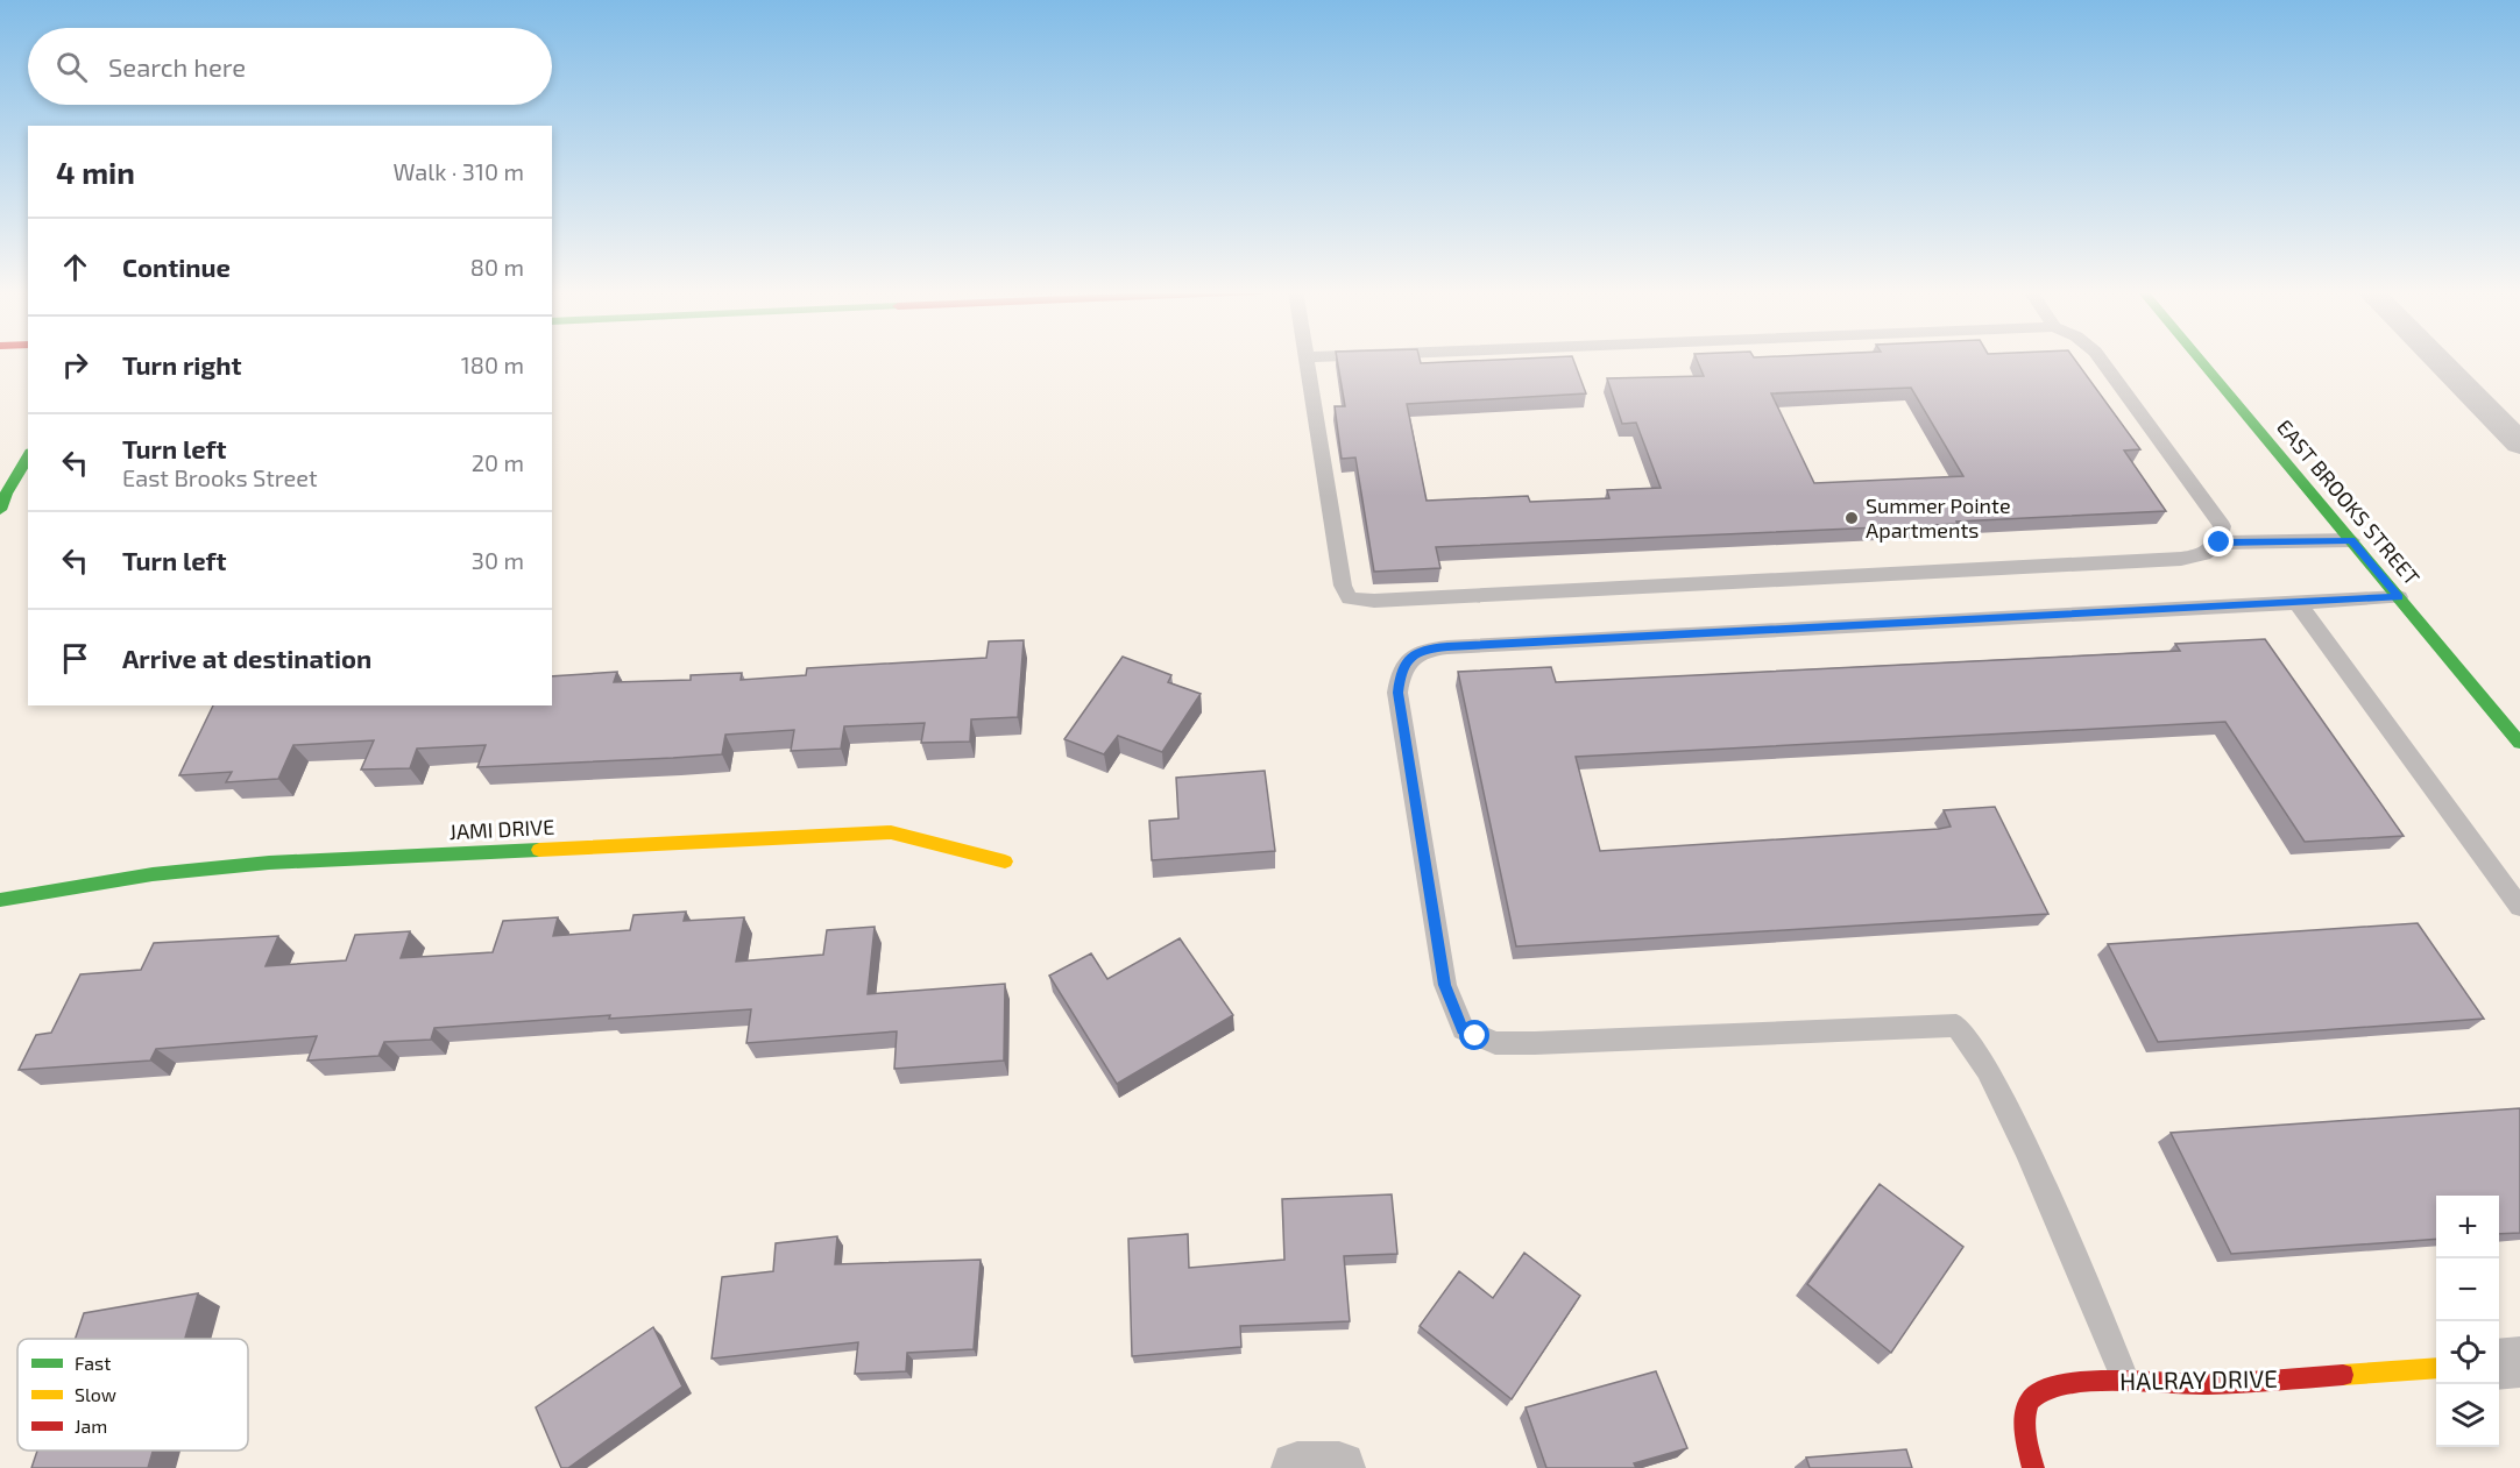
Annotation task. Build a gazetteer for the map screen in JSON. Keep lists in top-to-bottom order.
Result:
{
  "streets": {
    "street": ["EAST BROOKS STREET", "JAMI DRIVE", "HALRAY DRIVE"]
  },
  "places": ["Summer Pointe Apartments"],
  "legend": ["Fast", "Slow", "Jam"],
  "page": {
    "search": "Search here",
    "heading": ["4 min", "Walk · 310 m"],
    "list": [
      ["Continue", "80 m"],
      ["Turn right", "180 m"],
      ["Turn left", "East Brooks Street", "20 m"],
      ["Turn left", "30 m"],
      "Arrive at destination"
    ],
    "map_buttons": ["+", "−"]
  }
}
